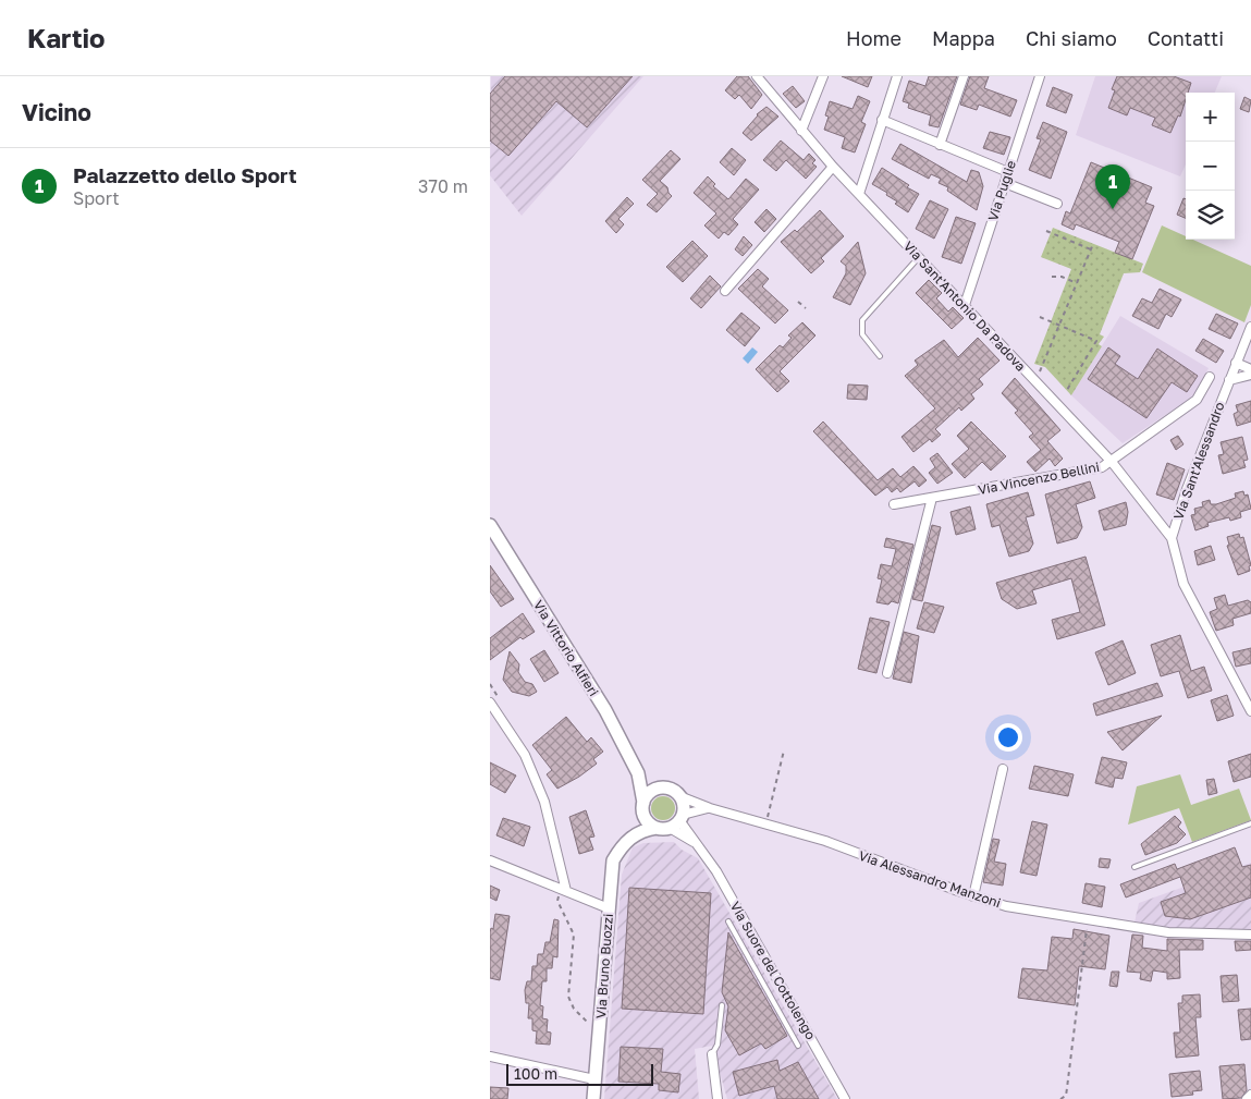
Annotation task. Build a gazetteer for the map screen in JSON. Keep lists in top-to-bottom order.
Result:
{
  "streets": {
    "street": [
      "Via Puglie",
      "Via Sant'Antonio Da Padova",
      "Via Sant'Alessandro",
      "Via Vincenzo Bellini",
      "Via Vittorio Alfieri",
      "Via Alessandro Manzoni",
      "Via Bruno Buozzi",
      "Via Suore del Cottolengo"
    ]
  },
  "crossings": [
    ["Via Puglie", "Via Sant'Antonio Da Padova"],
    ["Via Sant'Antonio Da Padova", "Via Sant'Alessandro"],
    ["Via Sant'Antonio Da Padova", "Via Vincenzo Bellini"],
    ["Via Vittorio Alfieri", "Via Alessandro Manzoni"],
    ["Via Vittorio Alfieri", "Via Bruno Buozzi"],
    ["Via Vittorio Alfieri", "Via Suore del Cottolengo"],
    ["Via Alessandro Manzoni", "Via Bruno Buozzi"],
    ["Via Alessandro Manzoni", "Via Suore del Cottolengo"],
    ["Via Bruno Buozzi", "Via Suore del Cottolengo"]
  ],
  "scale_bar": "100 m",
  "page": {
    "header": "Kartio",
    "nav": [
      "Home",
      "Mappa",
      "Chi siamo",
      "Contatti"
    ],
    "heading": "Vicino",
    "map_buttons": ["+", "−"],
    "list": [
      {
        "mark": "1",
        "name": "Palazzetto dello Sport",
        "note": "Sport",
        "value": "370 m"
      }
    ],
    "pins": "1",
    "scale": "100 m"
  }
}
